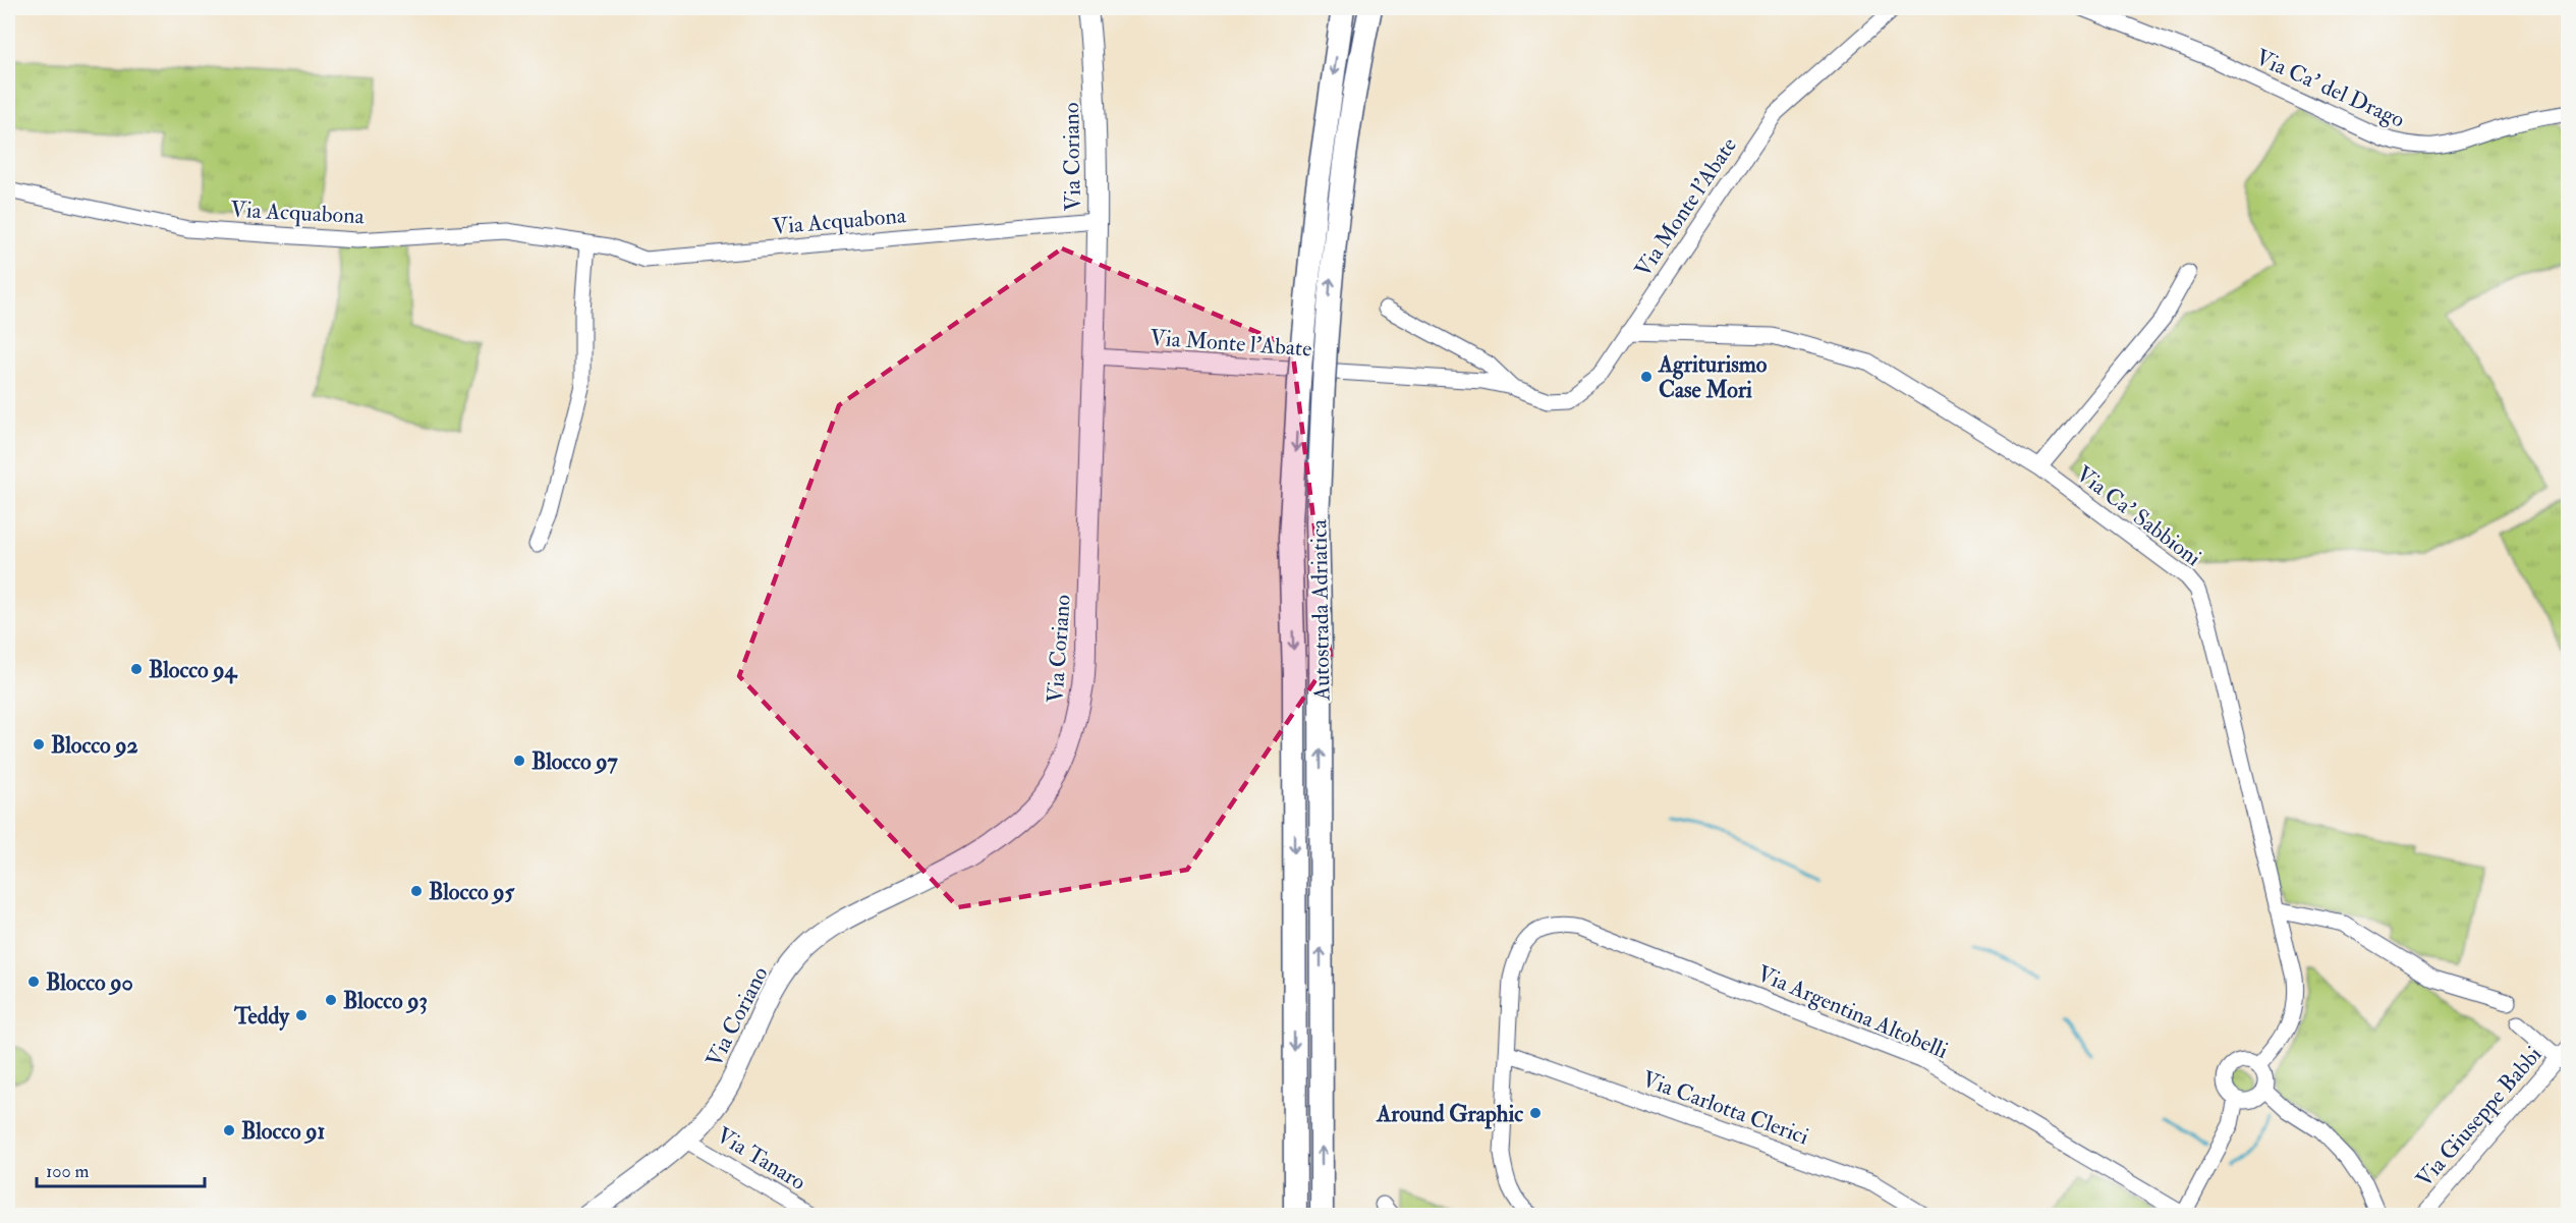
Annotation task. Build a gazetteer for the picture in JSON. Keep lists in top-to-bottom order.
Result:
{
  "streets": {
    "highway": ["Autostrada Adriatica"],
    "main road": ["Via Coriano"],
    "street": [
      "Via Ca' del Drago",
      "Via Monte l'Abate",
      "Via Acquabona",
      "Via Ca' Sabbioni",
      "Via Argentina Altobelli",
      "Via Carlotta Clerici",
      "Via Giuseppe Babbi",
      "Via Tanaro"
    ]
  },
  "crossings": [
    ["Via Coriano", "Via Monte l'Abate"],
    ["Via Coriano", "Via Acquabona"],
    ["Via Coriano", "Via Tanaro"],
    ["Via Monte l'Abate", "Via Ca' Sabbioni"],
    ["Via Ca' Sabbioni", "Via Argentina Altobelli"],
    ["Via Argentina Altobelli", "Via Carlotta Clerici"]
  ],
  "places": [
    "Agriturismo Case Mori",
    "Blocco 94",
    "Blocco 92",
    "Blocco 97",
    "Blocco 95",
    "Blocco 90",
    "Blocco 93",
    "Teddy",
    "Around Graphic",
    "Blocco 91"
  ],
  "scale_bar": "100 m"
}
